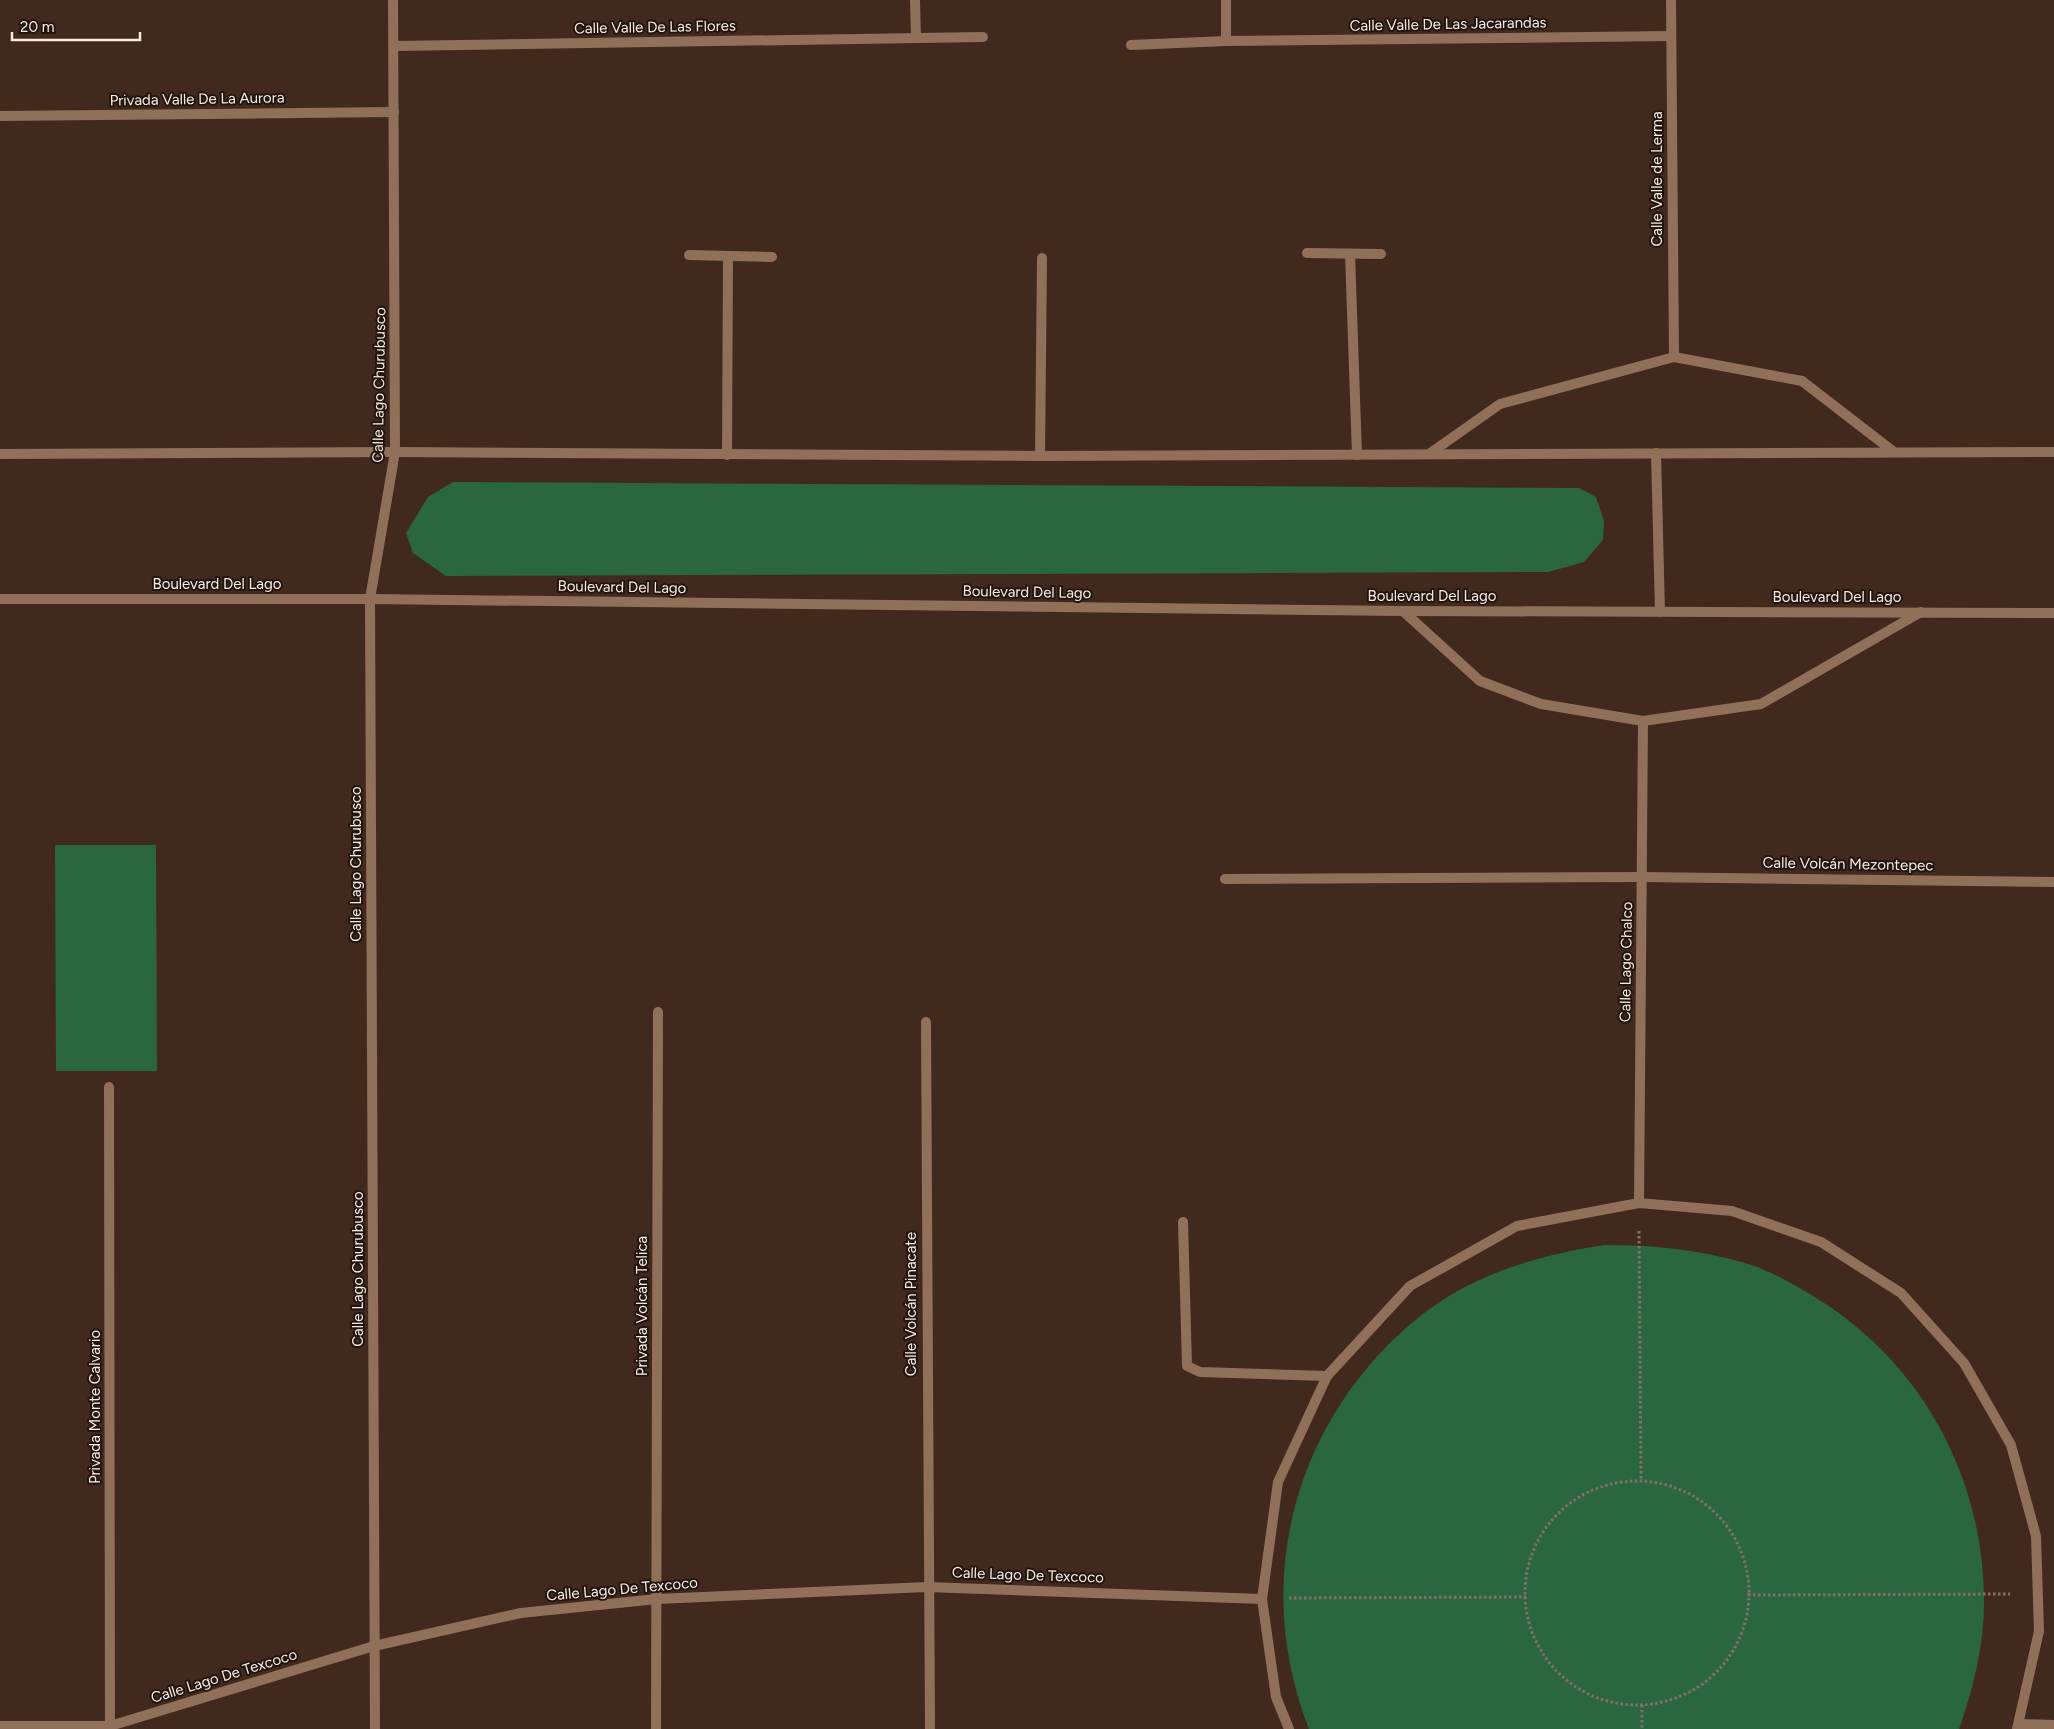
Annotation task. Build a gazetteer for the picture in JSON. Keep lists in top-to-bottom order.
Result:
{
  "streets": {
    "street": [
      "Calle Valle De Las Jacarandas",
      "Calle Valle De Las Flores",
      "Privada Valle De La Aurora",
      "Calle Valle de Lerma",
      "Calle Lago Churubusco",
      "Boulevard Del Lago",
      "Calle Volcán Mezontepec",
      "Calle Lago Chalco",
      "Calle Volcán Pinacate",
      "Privada Volcán Telica",
      "Privada Monte Calvario",
      "Calle Lago De Texcoco"
    ]
  },
  "crossings": [
    ["Calle Valle De Las Jacarandas", "Calle Valle de Lerma"],
    ["Calle Valle De Las Flores", "Calle Lago Churubusco"],
    ["Privada Valle De La Aurora", "Calle Lago Churubusco"],
    ["Calle Lago Churubusco", "Boulevard Del Lago"],
    ["Calle Lago Churubusco", "Calle Lago De Texcoco"],
    ["Calle Volcán Mezontepec", "Calle Lago Chalco"],
    ["Calle Volcán Pinacate", "Calle Lago De Texcoco"],
    ["Privada Volcán Telica", "Calle Lago De Texcoco"],
    ["Privada Monte Calvario", "Calle Lago De Texcoco"]
  ],
  "scale_bar": "20 m"
}
